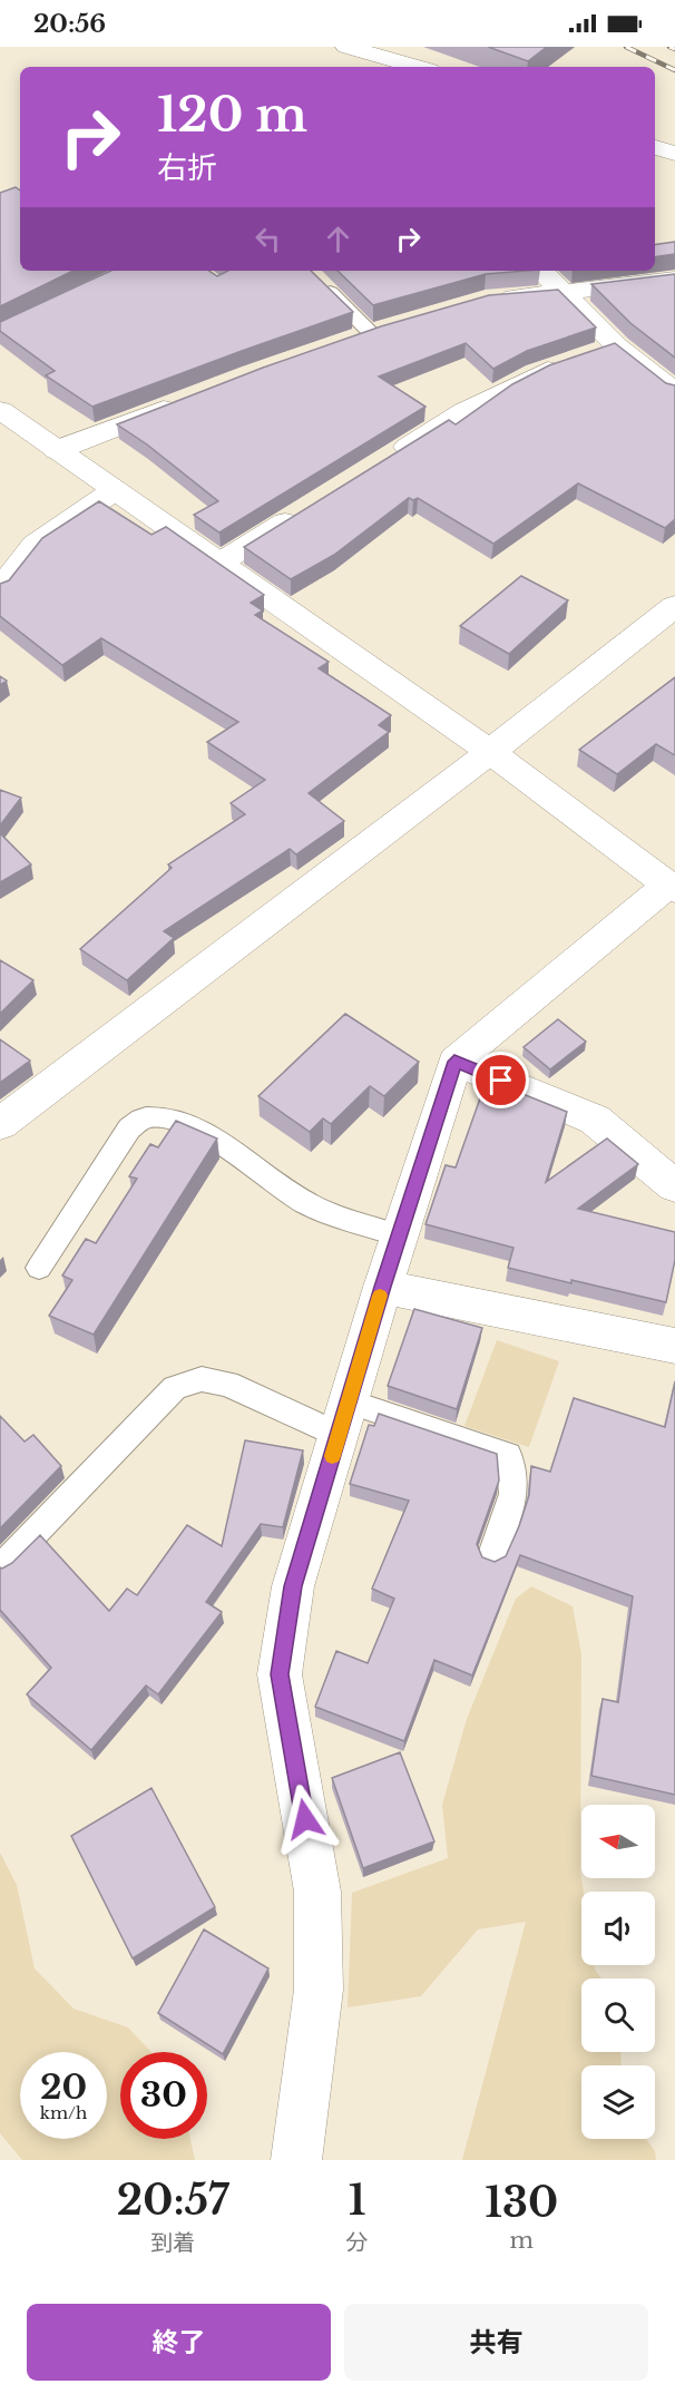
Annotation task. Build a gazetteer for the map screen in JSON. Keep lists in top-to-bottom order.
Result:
{
  "north": "left",
  "page": {
    "status": "20:56",
    "turn": ["120 m", "右折"],
    "speed": "20 km/h",
    "limit": "30",
    "eta": [
      "20:57",
      "到着",
      "1",
      "分",
      "130",
      "m"
    ],
    "buttons": ["終了", "共有"]
  }
}
